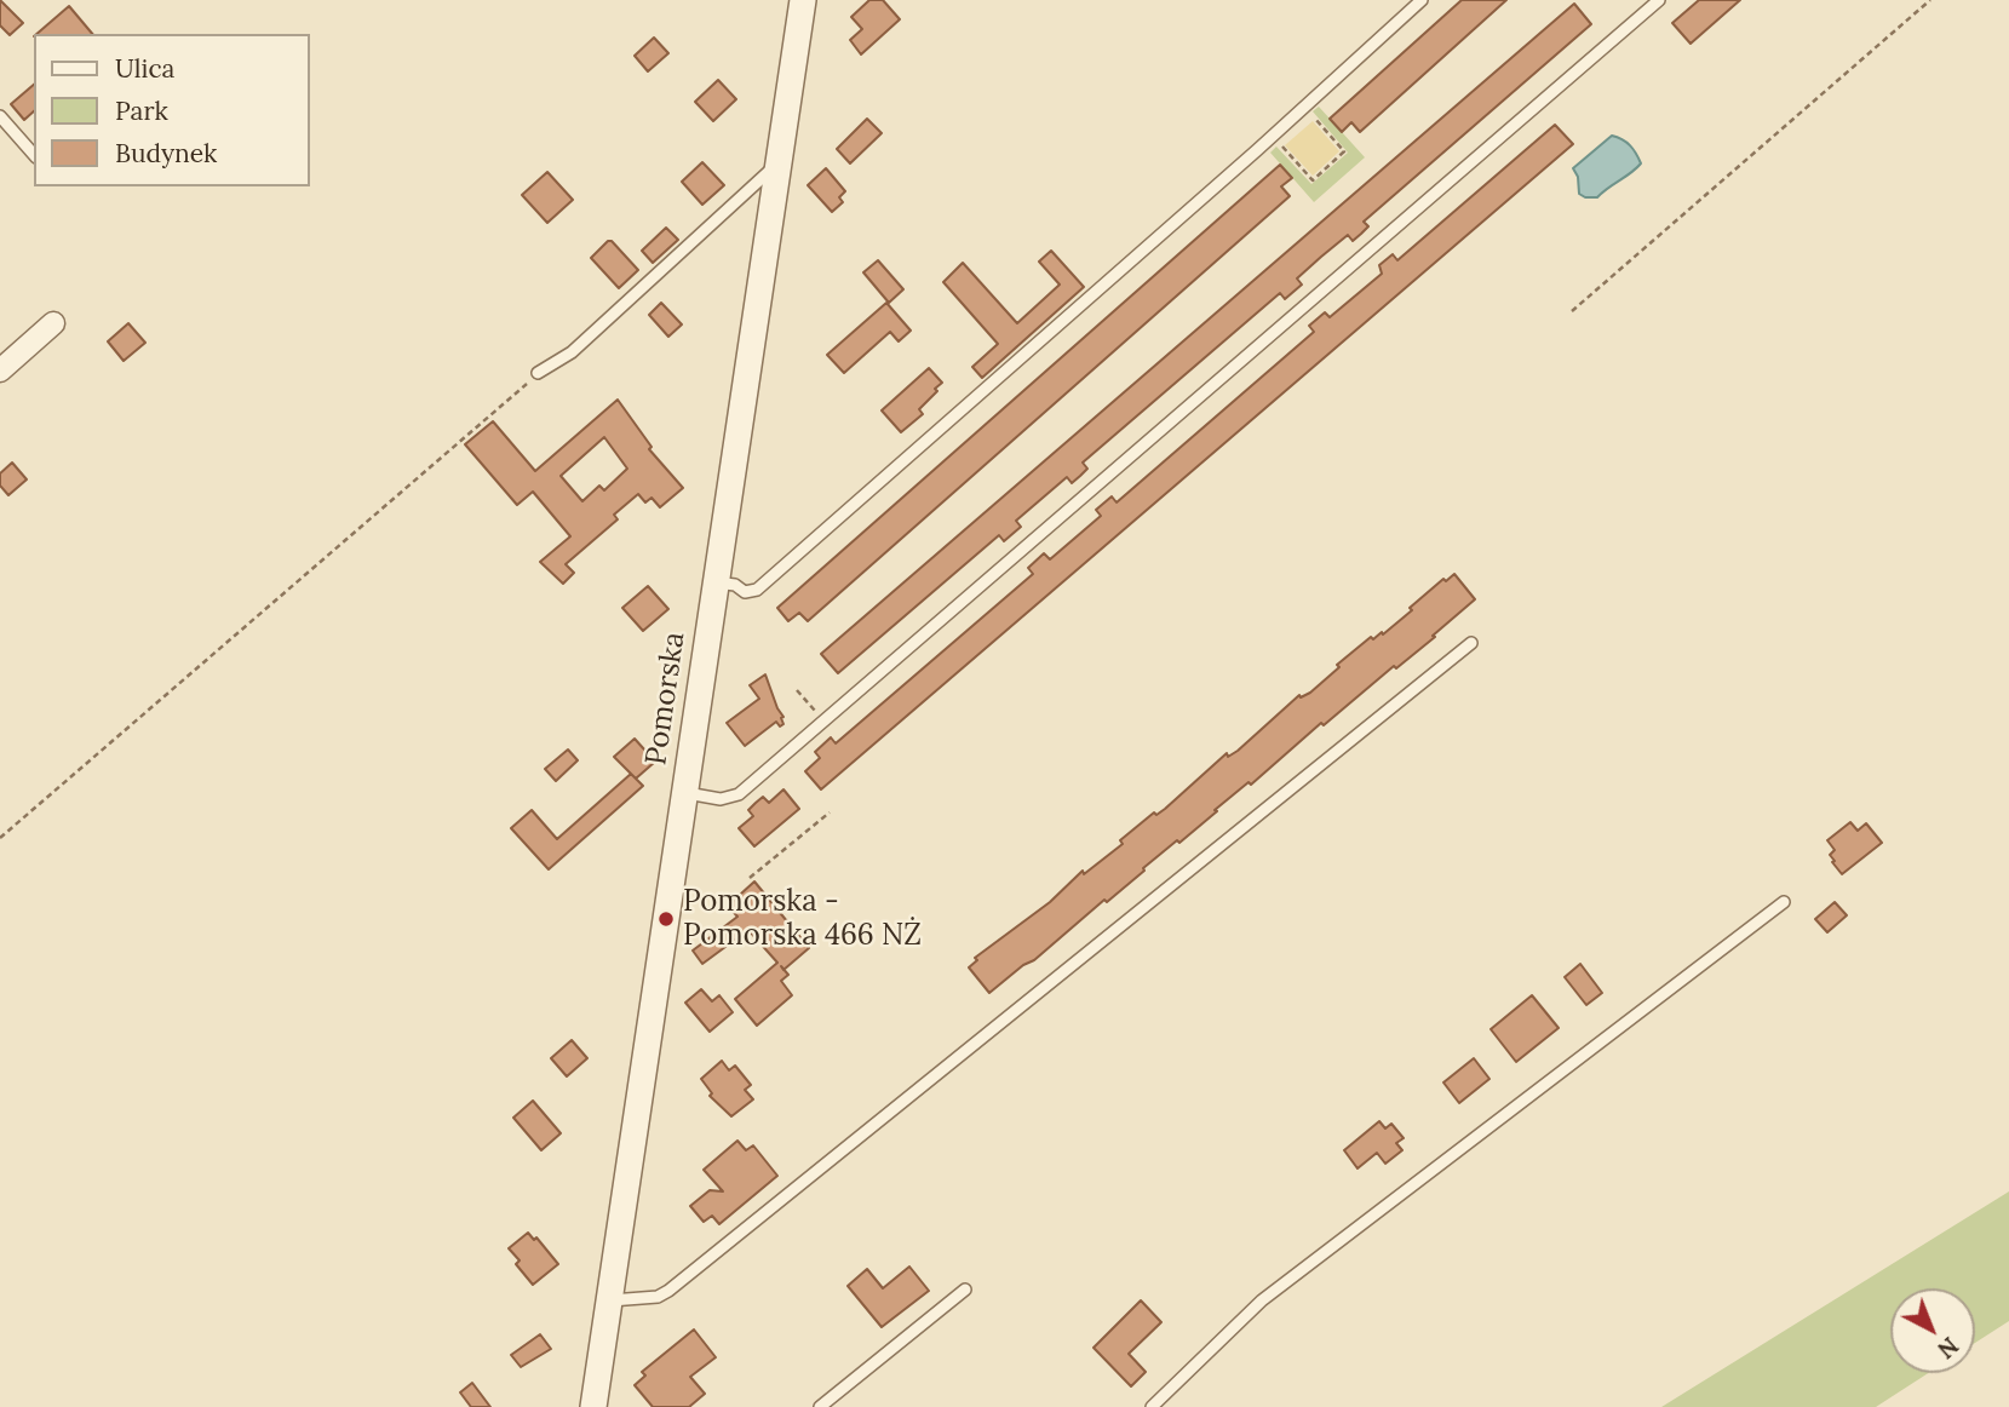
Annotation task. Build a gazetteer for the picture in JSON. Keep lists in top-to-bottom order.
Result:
{
  "streets": {
    "street": ["Pomorska"]
  },
  "places": ["Pomorska - Pomorska 466 NŻ"],
  "legend": ["Ulica", "Park", "Budynek"],
  "north": "bottom right"
}
